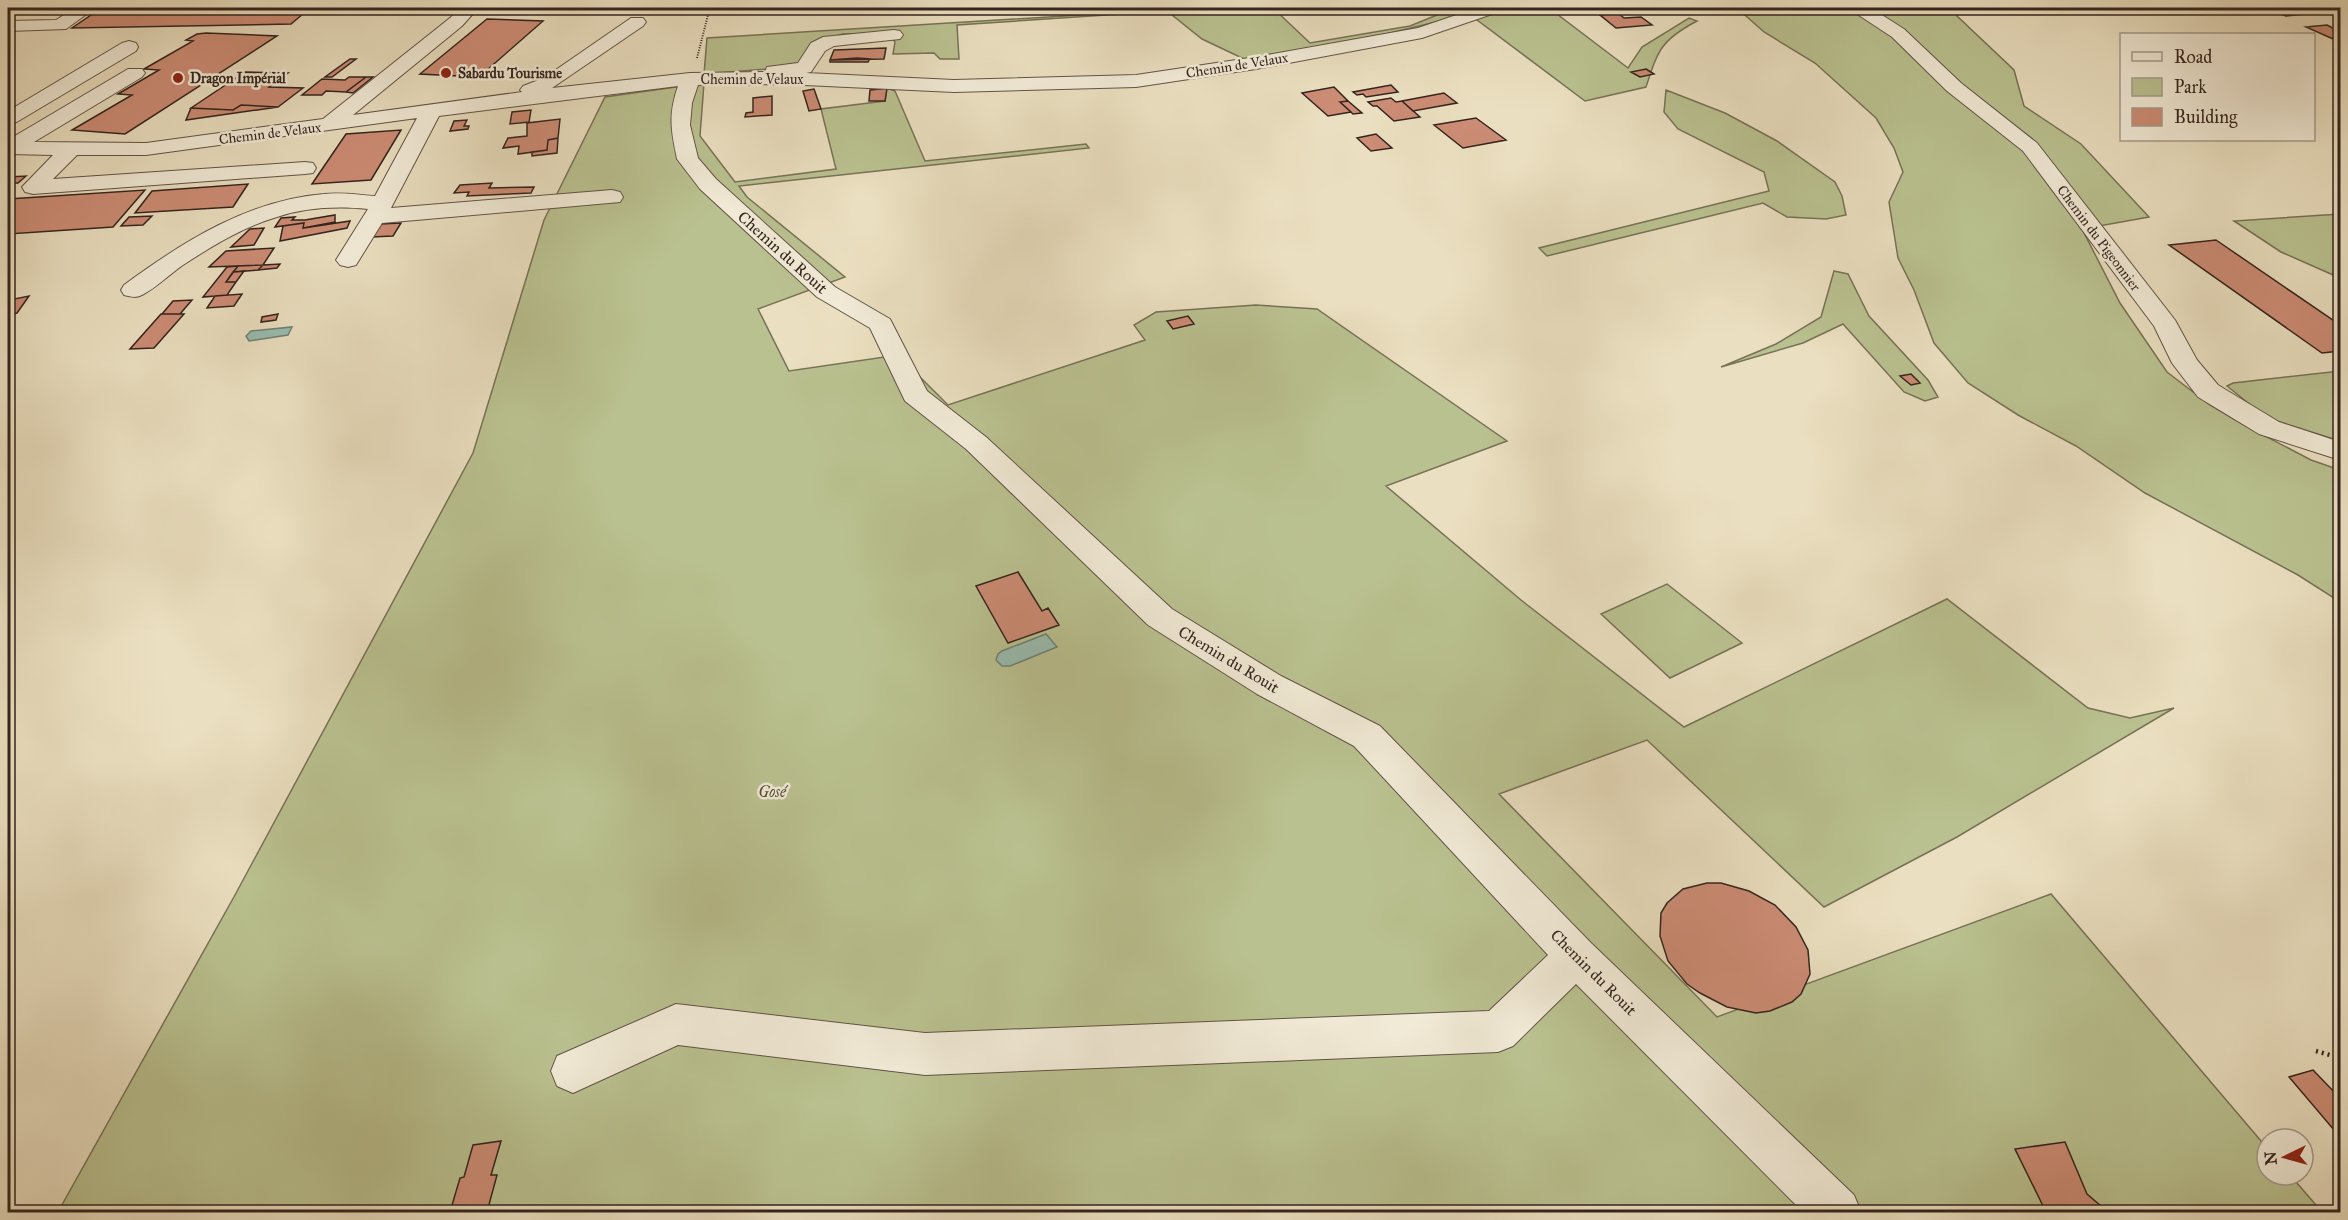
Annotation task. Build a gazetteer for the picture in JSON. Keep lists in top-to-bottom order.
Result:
{
  "streets": {
    "street": ["Chemin de Velaux", "Chemin du Pigeonnier", "Chemin du Rouit"]
  },
  "crossings": [
    ["Chemin de Velaux", "Chemin du Rouit"]
  ],
  "parks": ["Gosé"],
  "places": ["Sabardu Tourisme", "Dragon Impérial"],
  "legend": ["Road", "Park", "Building"],
  "north": "left"
}
